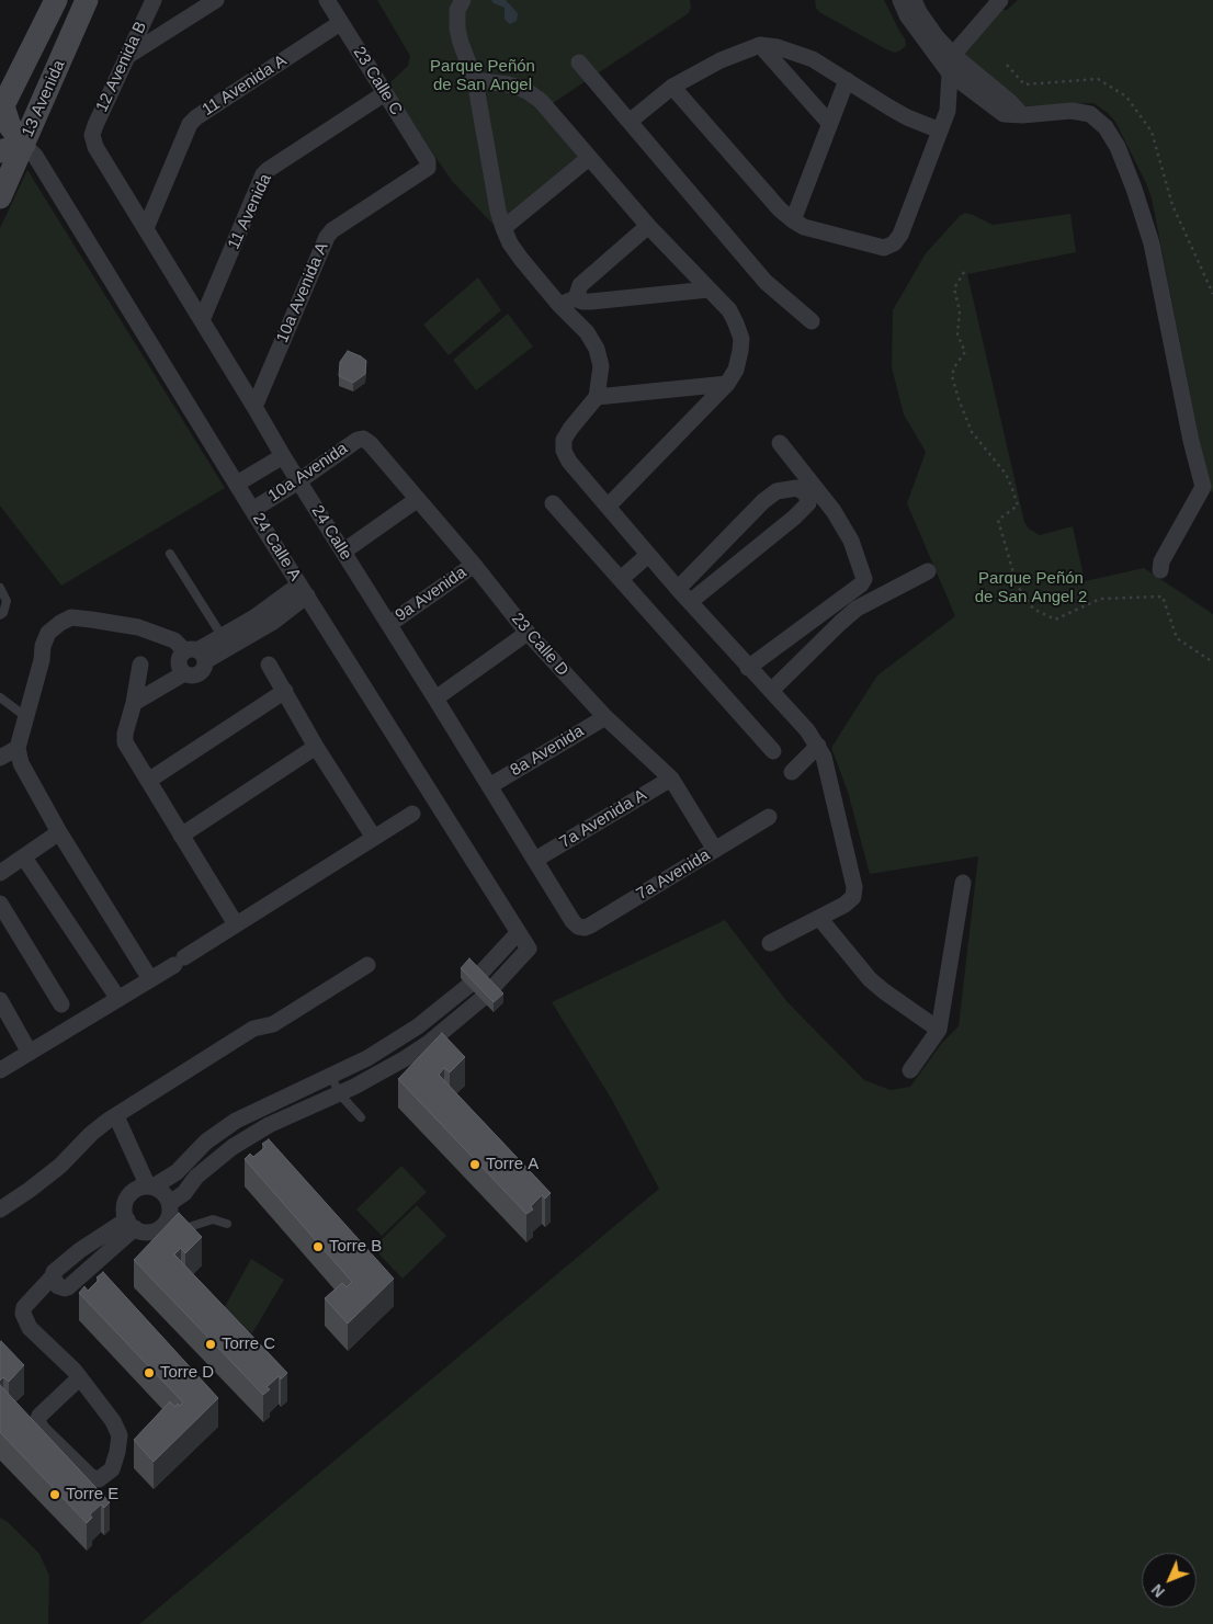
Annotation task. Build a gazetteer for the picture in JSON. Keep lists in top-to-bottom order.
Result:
{
  "streets": {
    "street": [
      "12 Avenida B",
      "23 Calle C",
      "11 Avenida A",
      "13 Avenida",
      "11 Avenida",
      "10a Avenida A",
      "10a Avenida",
      "24 Calle",
      "24 Calle A",
      "9a Avenida",
      "23 Calle D",
      "8a Avenida",
      "7a Avenida A",
      "7a Avenida"
    ]
  },
  "crossings": [
    ["12 Avenida B", "24 Calle"],
    ["23 Calle C", "11 Avenida A"],
    ["23 Calle C", "11 Avenida"],
    ["23 Calle C", "10a Avenida A"],
    ["11 Avenida A", "24 Calle"],
    ["13 Avenida", "24 Calle A"],
    ["11 Avenida", "24 Calle"],
    ["10a Avenida A", "24 Calle"],
    ["10a Avenida", "24 Calle"],
    ["10a Avenida", "24 Calle A"],
    ["10a Avenida", "23 Calle D"],
    ["24 Calle", "9a Avenida"],
    ["24 Calle", "8a Avenida"],
    ["24 Calle", "7a Avenida A"],
    ["24 Calle", "7a Avenida"],
    ["9a Avenida", "23 Calle D"],
    ["23 Calle D", "8a Avenida"],
    ["23 Calle D", "7a Avenida A"],
    ["23 Calle D", "7a Avenida"]
  ],
  "parks": ["Parque Peñón de San Angel", "Parque Peñón de San Angel 2"],
  "places": [
    "Torre A",
    "Torre B",
    "Torre C",
    "Torre D",
    "Torre E"
  ],
  "north": "bottom left"
}
